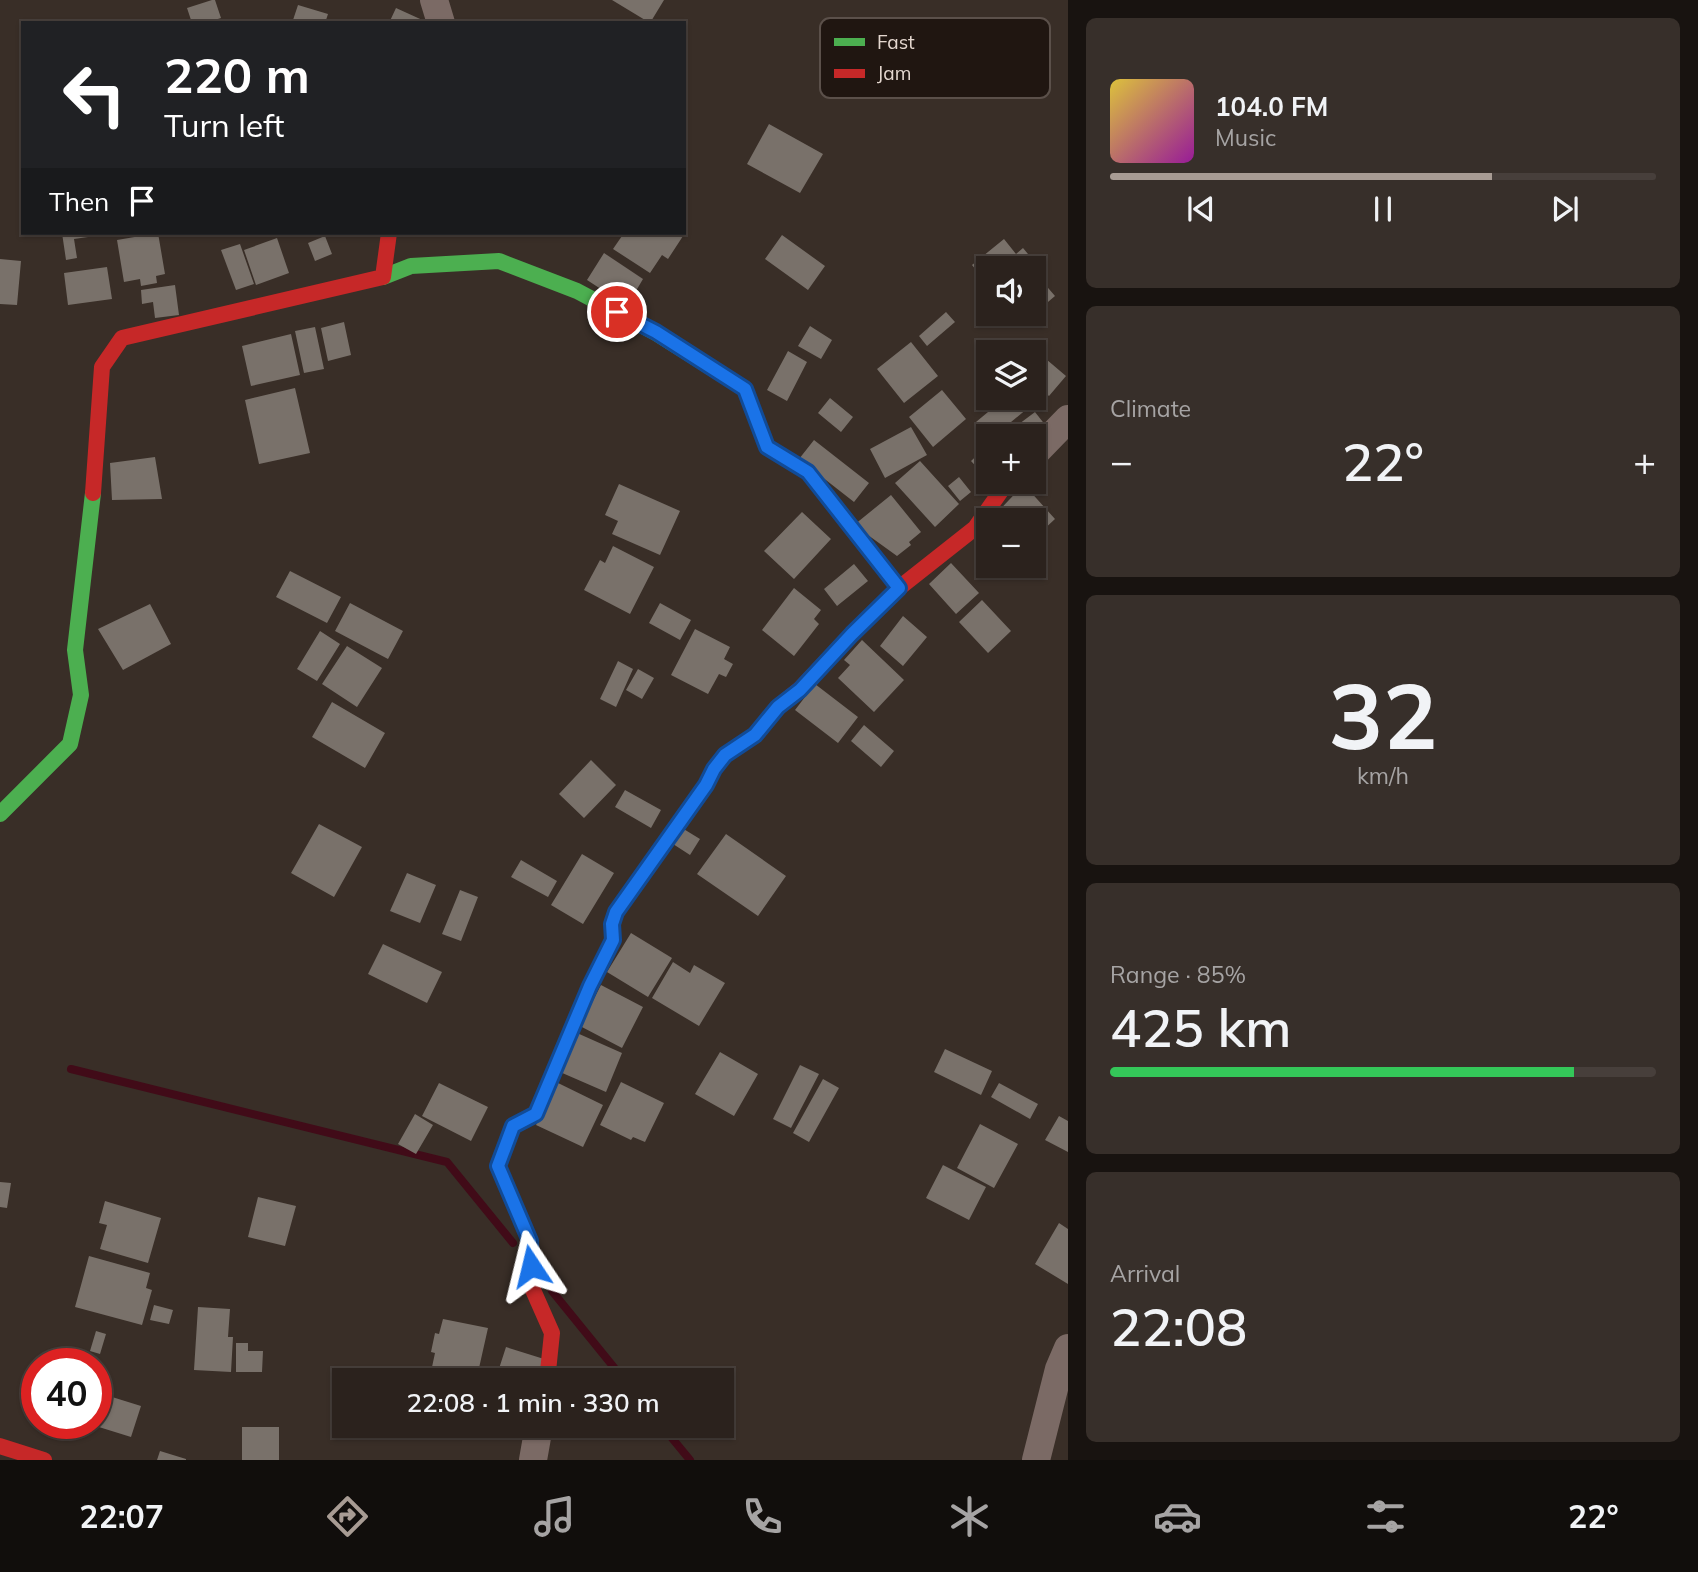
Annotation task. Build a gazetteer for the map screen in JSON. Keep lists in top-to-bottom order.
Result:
{
  "legend": ["Fast", "Jam"],
  "page": {
    "turn": ["220 m", "Turn left"],
    "song": ["104.0 FM", "Music"],
    "then": "Then",
    "map_buttons": ["+", "−"],
    "tile": [
      "Climate",
      ["32", "km/h"],
      ["Range · 85%", "425 km"],
      ["Arrival", "22:08"]
    ],
    "heat": ["−", "22°", "+"],
    "limit": "40",
    "trip": "22:08 · 1 min · 330 m",
    "tabs": ["22:07", "22°"]
  }
}
